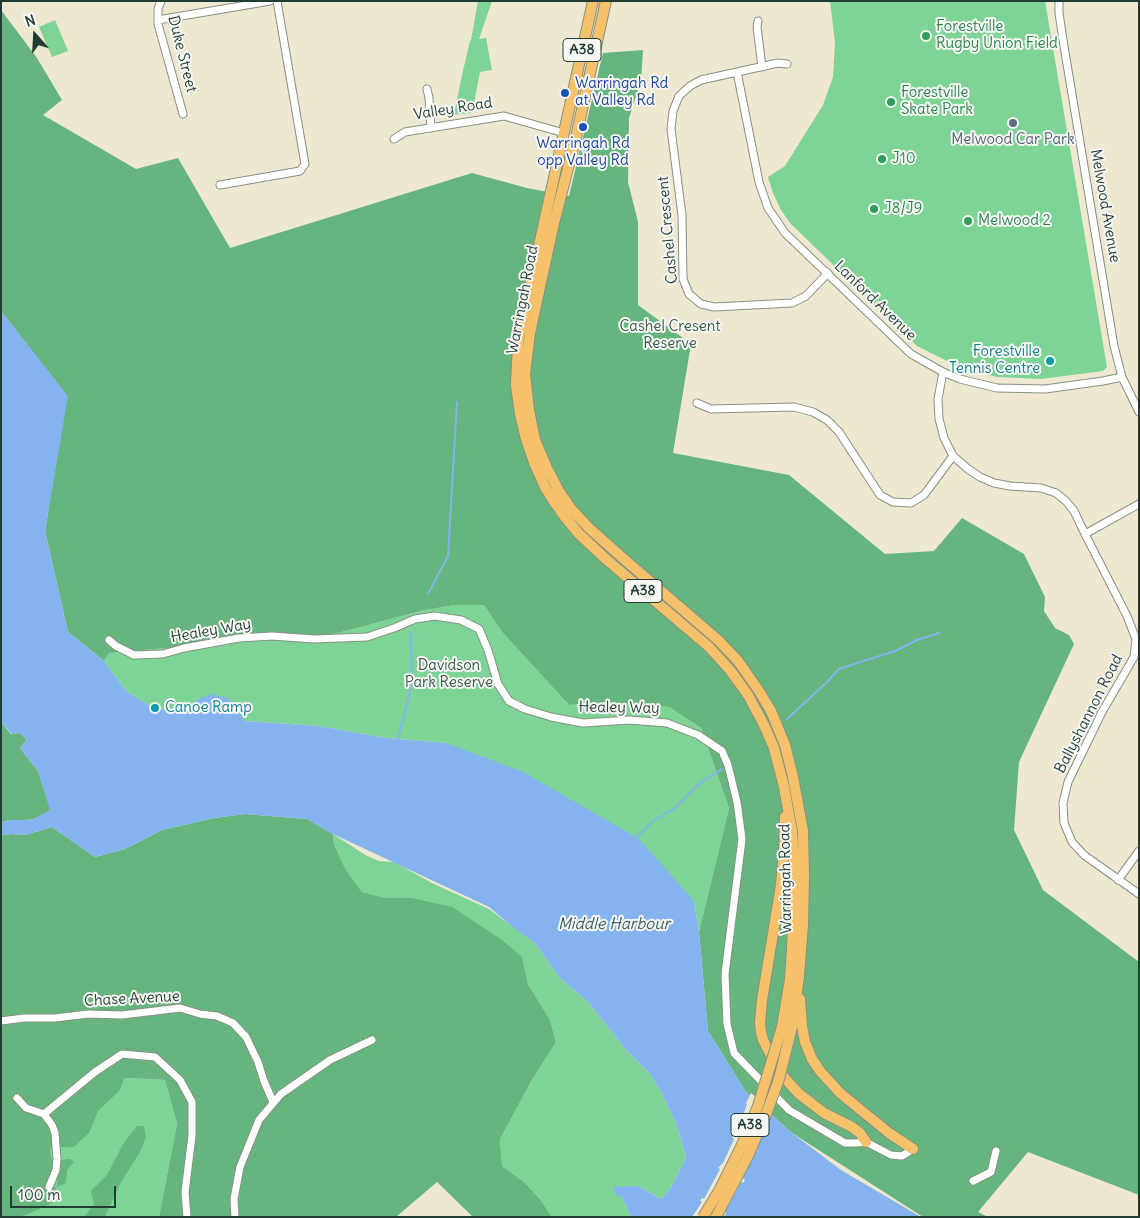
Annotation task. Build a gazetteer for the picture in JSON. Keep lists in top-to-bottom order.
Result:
{
  "streets": {
    "highway": ["A38", "Valley Road", "Warringah Road"],
    "street": [
      "Duke Street",
      "Melwood Avenue",
      "Cashel Crescent",
      "Lanford Avenue",
      "Healey Way",
      "Ballyshannon Road",
      "Chase Avenue"
    ]
  },
  "crossings": [
    ["Valley Road", "Warringah Road"],
    ["Melwood Avenue", "Lanford Avenue"],
    ["Cashel Crescent", "Lanford Avenue"],
    ["Lanford Avenue", "Ballyshannon Road"]
  ],
  "water": ["Middle Harbour"],
  "parks": ["Cashel Cresent Reserve", "Davidson Park Reserve"],
  "places": [
    "Forestville Rugby Union Field",
    "Warringah Rd at Valley Rd",
    "Forestville Skate Park",
    "Melwood Car Park",
    "Warringah Rd opp Valley Rd",
    "J10",
    "J8/J9",
    "Melwood 2",
    "Forestville Tennis Centre",
    "Canoe Ramp"
  ],
  "scale_bar": "100 m",
  "north": "top"
}
